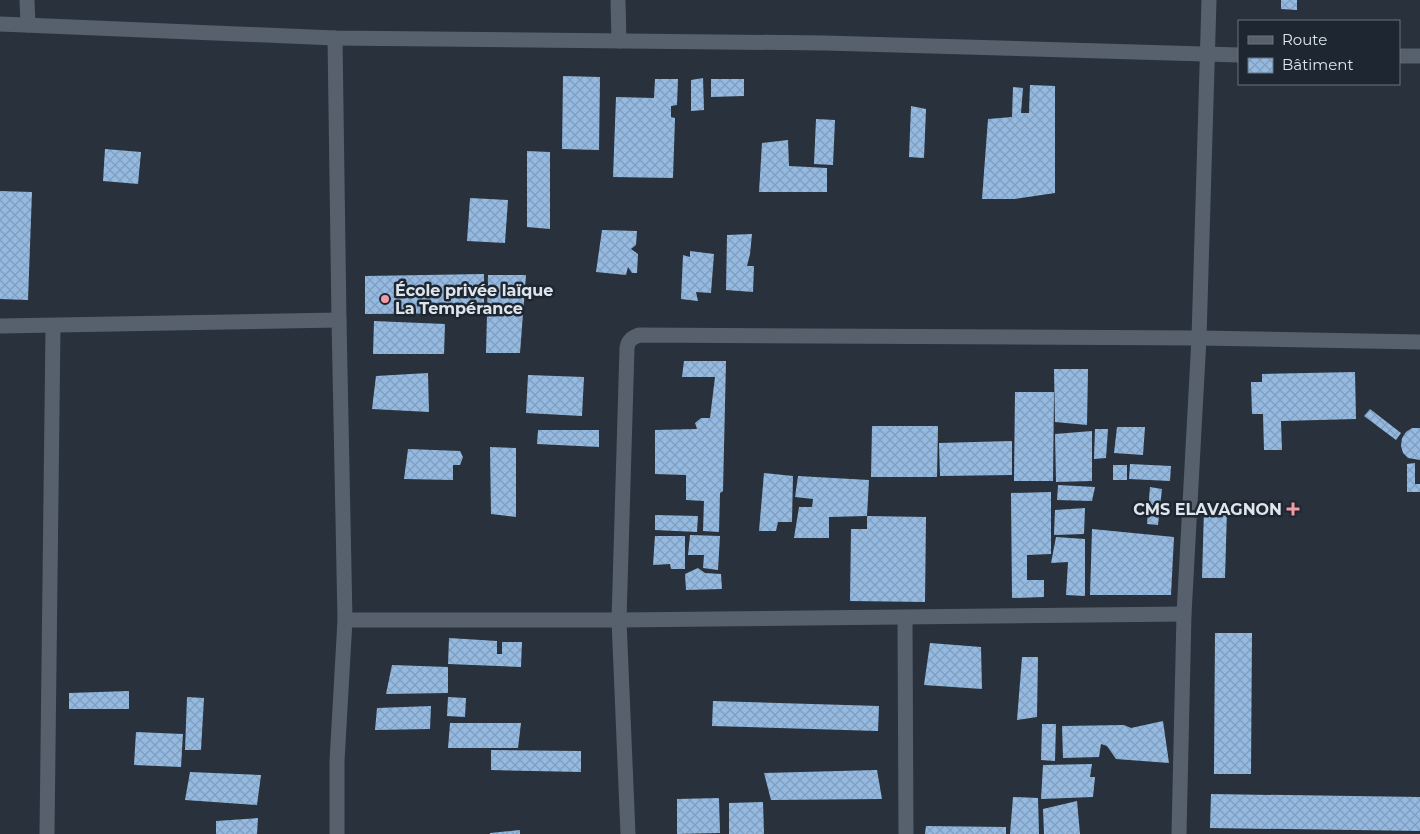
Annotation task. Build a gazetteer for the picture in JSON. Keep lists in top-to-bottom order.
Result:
{
  "places": {
    "other": ["École privée laïque La Tempérance"],
    "health": ["CMS ELAVAGNON"]
  },
  "legend": ["Route", "Bâtiment"]
}
